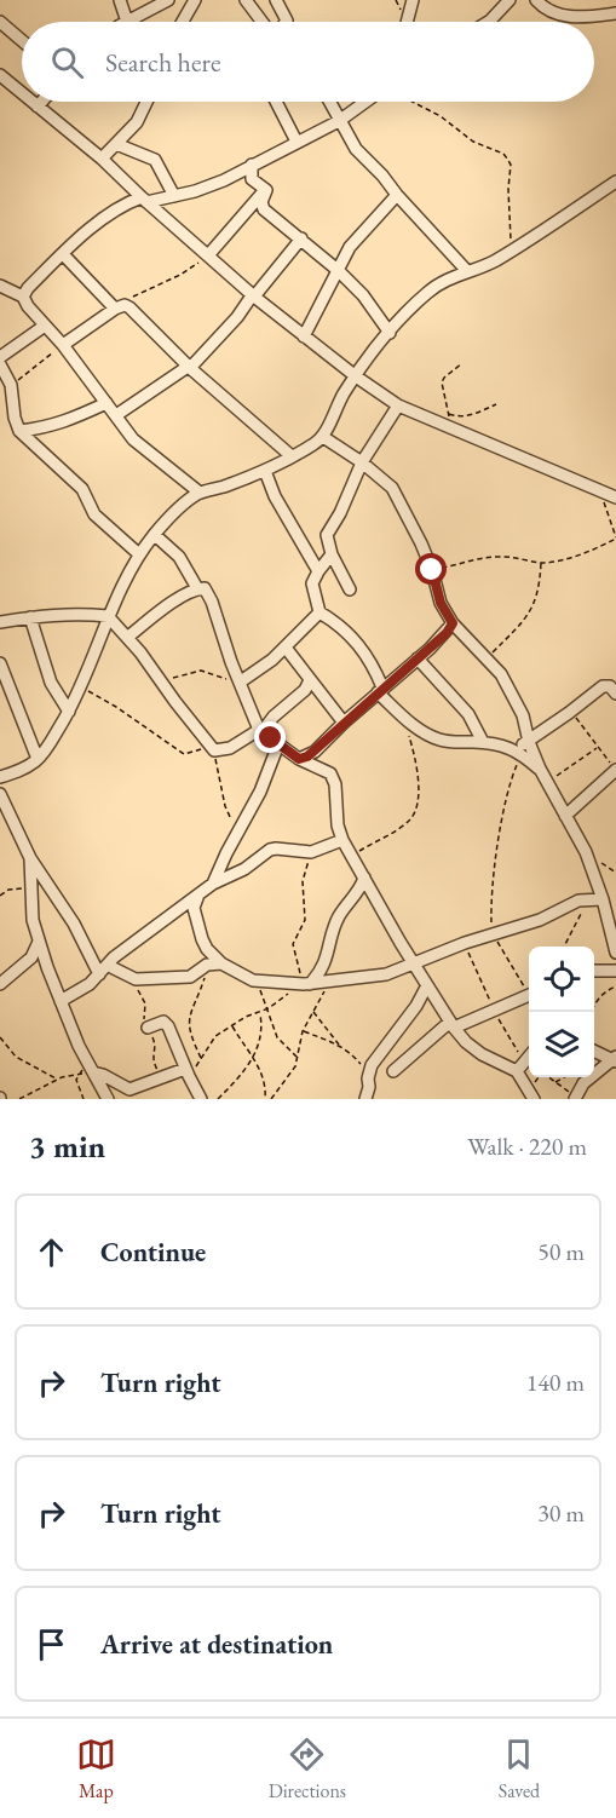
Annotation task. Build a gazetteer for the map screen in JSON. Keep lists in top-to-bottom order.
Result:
{
  "page": {
    "search": "Search here",
    "heading": ["3 min", "Walk · 220 m"],
    "list": [
      ["Continue", "50 m"],
      ["Turn right", "140 m"],
      ["Turn right", "30 m"],
      "Arrive at destination"
    ],
    "nav": ["Map", "Directions", "Saved"]
  }
}
